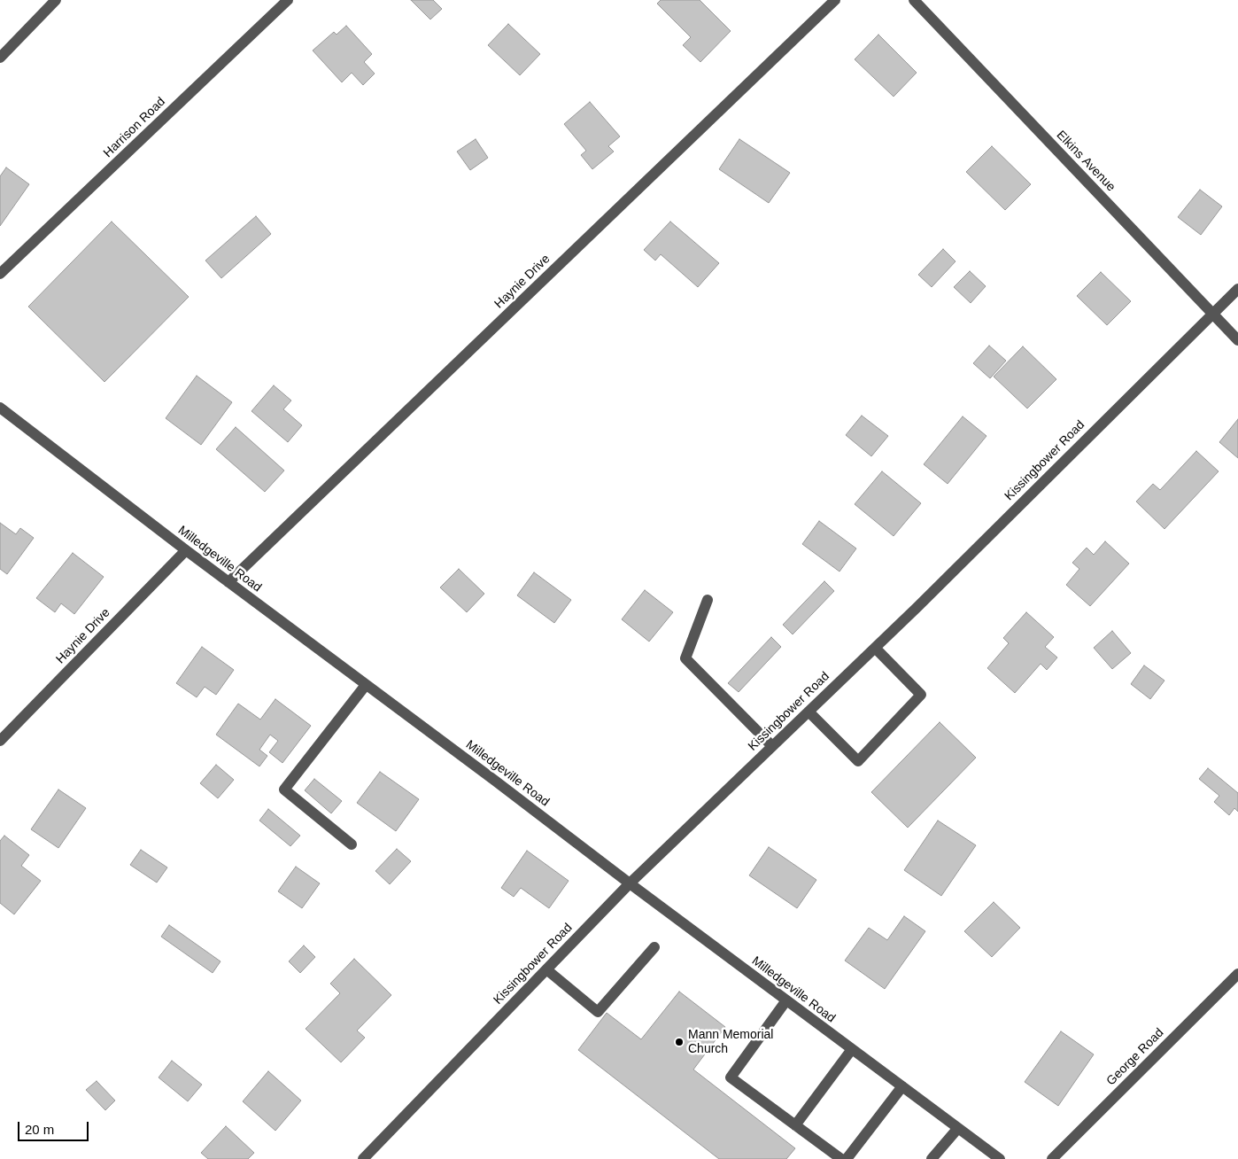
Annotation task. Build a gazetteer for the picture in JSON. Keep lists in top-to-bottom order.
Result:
{
  "streets": {
    "street": [
      "Harrison Road",
      "Elkins Avenue",
      "Haynie Drive",
      "Kissingbower Road",
      "Milledgeville Road",
      "George Road"
    ]
  },
  "crossings": [
    ["Elkins Avenue", "Kissingbower Road"],
    ["Haynie Drive", "Milledgeville Road"],
    ["Kissingbower Road", "Milledgeville Road"]
  ],
  "places": ["Mann Memorial Church"],
  "scale_bar": "20 m"
}
